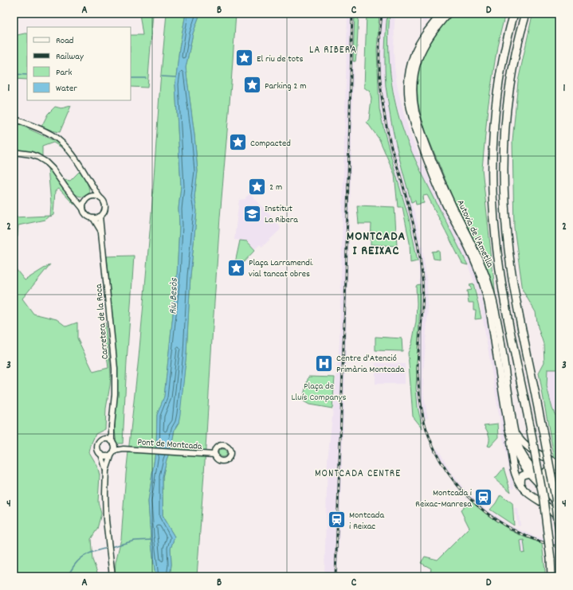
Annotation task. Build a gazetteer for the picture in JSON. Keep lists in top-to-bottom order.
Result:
{
  "streets": {
    "highway": ["Autovia de l'Ametlla"],
    "street": ["Carretera de la Roca", "Pont de Montcada"]
  },
  "districts": ["LA RIBERA", "MONTCADA I REIXAC", "MONTCADA CENTRE"],
  "water": ["Riu Besòs"],
  "parks": ["Plaça de Lluís Companys"],
  "places": {
    "place": [
      "El riu de tots",
      "Parking 2 m",
      "Compacted",
      "2 m",
      "Plaça Larramendi. vial tancat obres"
    ],
    "school or university": ["Institut La Ribera"],
    "hospital": ["Centre d'Atenció Primària Montcada"],
    "station": ["Montcada i Reixac-Manresa", "Montcada i Reixac"]
  },
  "legend": [
    "Road",
    "Railway",
    "Park",
    "Water"
  ],
  "grid": {
    "columns": [
      "A",
      "B",
      "C",
      "D"
    ],
    "rows": [
      "1",
      "2",
      "3",
      "4"
    ]
  }
}
